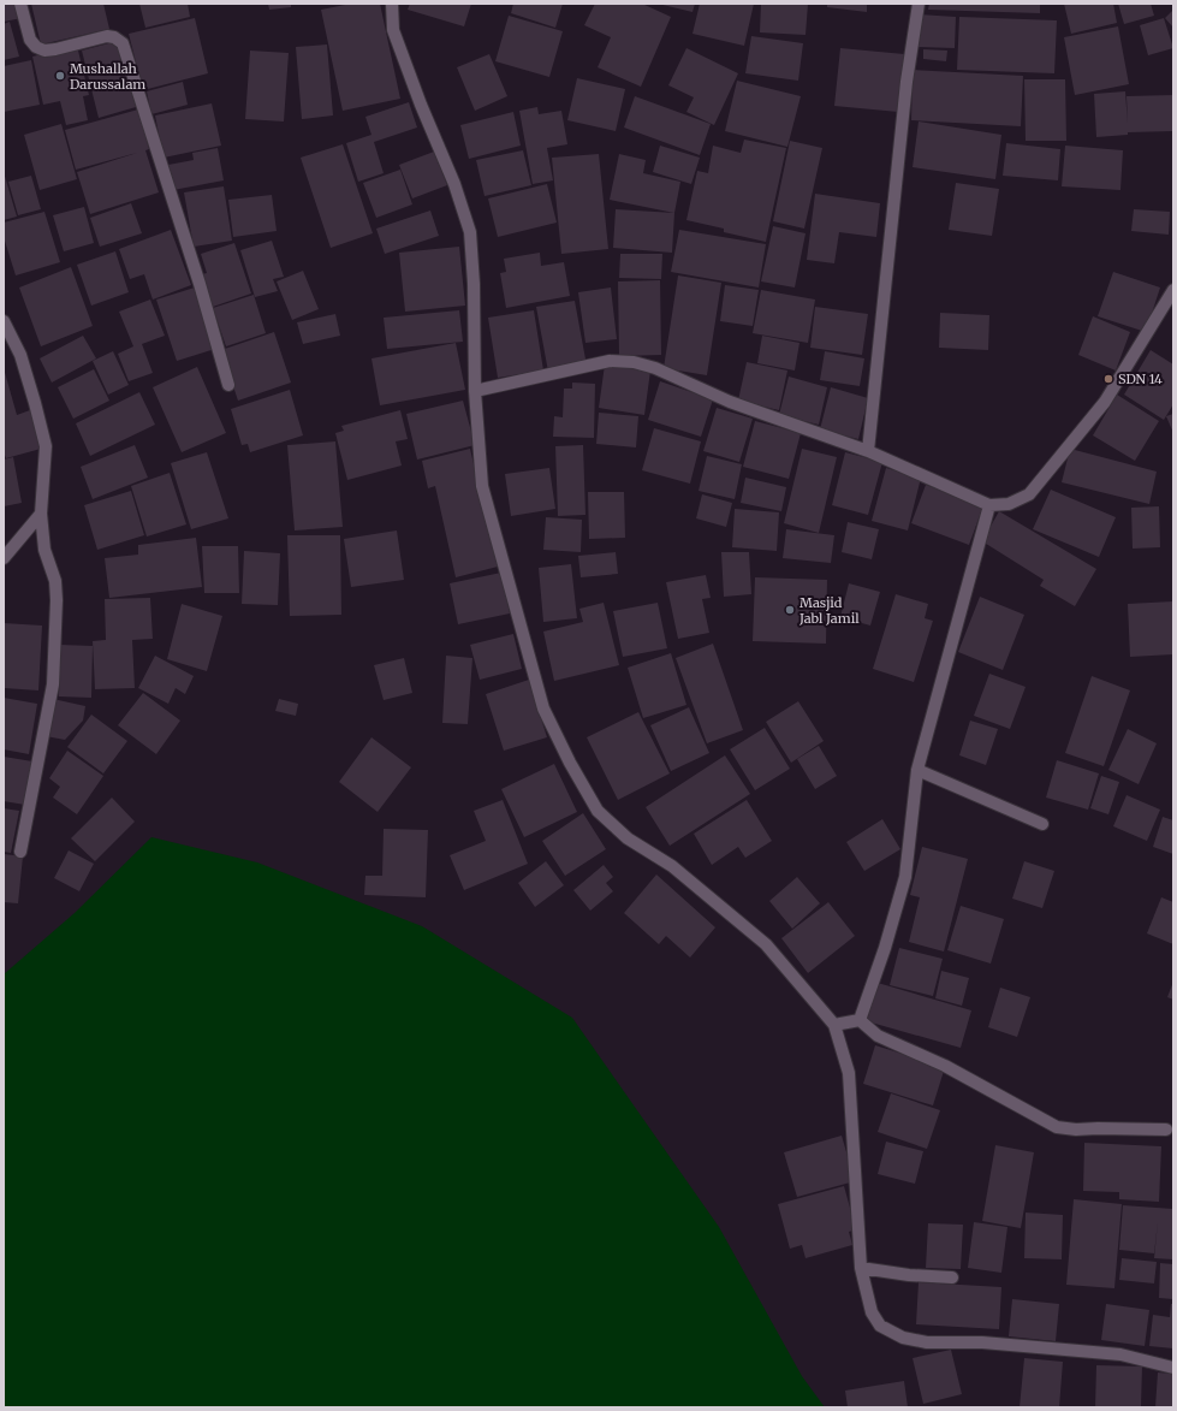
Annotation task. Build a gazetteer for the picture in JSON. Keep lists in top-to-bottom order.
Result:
{
  "places": ["Mushallah Darussalam", "SDN 14", "Masjid Jabl Jamil"]
}
